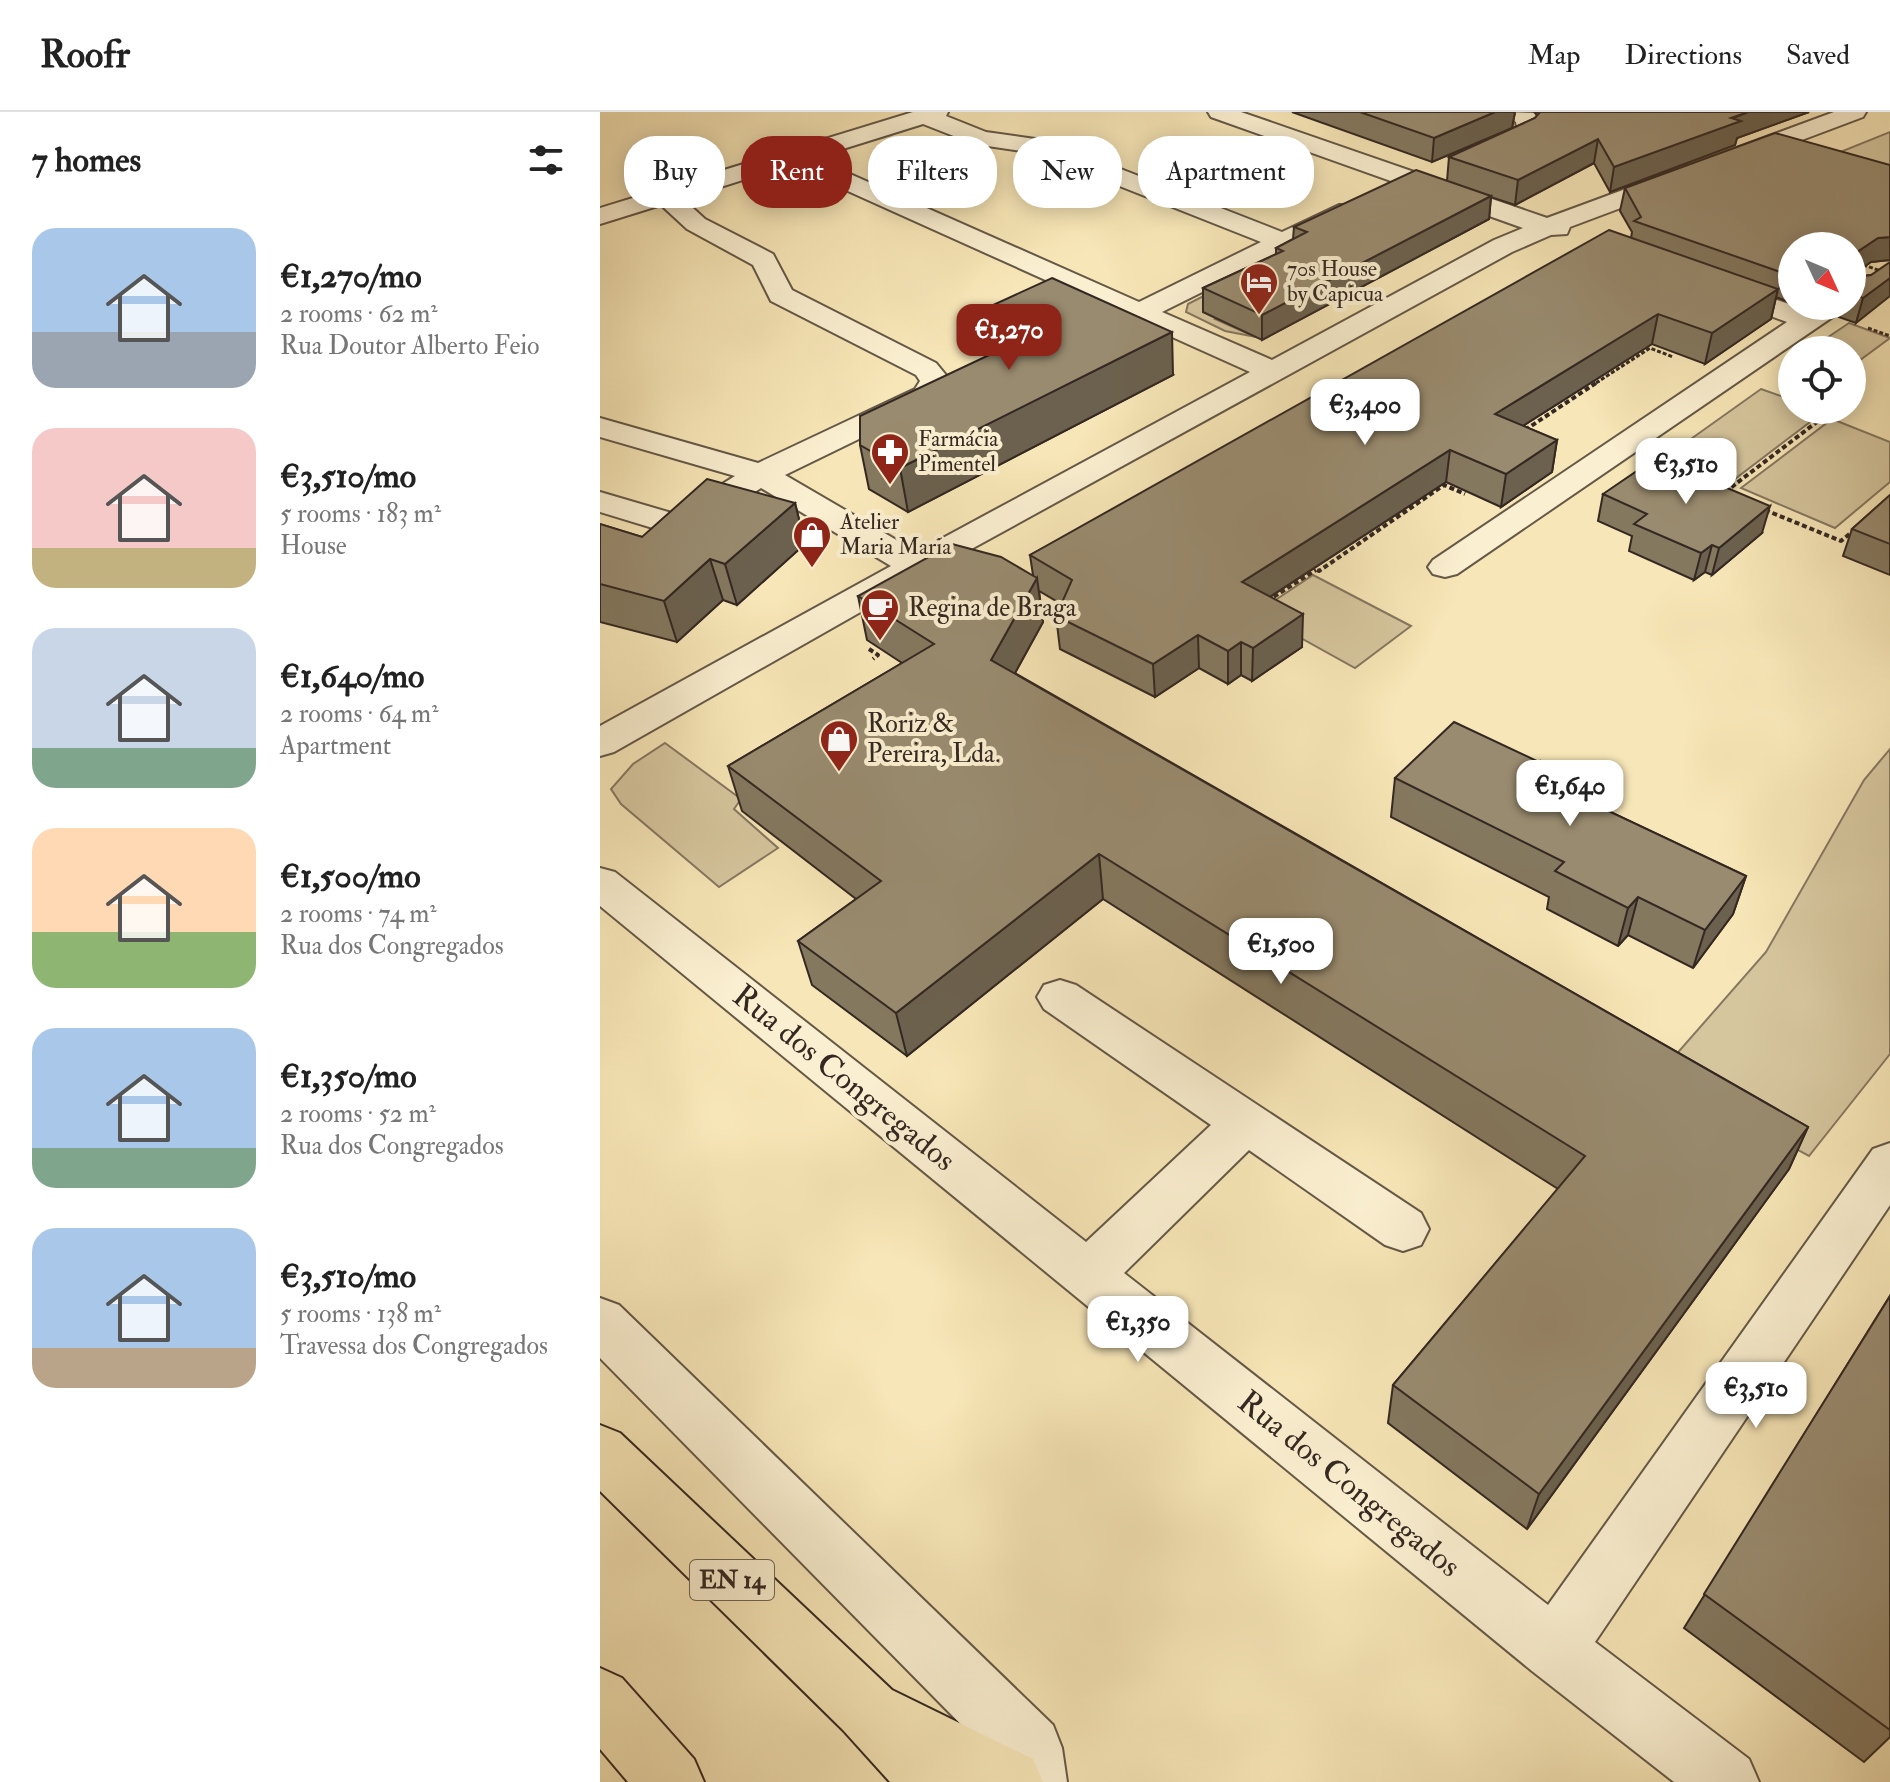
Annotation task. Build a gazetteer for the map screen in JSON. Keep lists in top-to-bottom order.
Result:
{
  "streets": {
    "highway": ["EN 14"],
    "street": ["Rua dos Congregados"]
  },
  "places": {
    "hotel": ["70s House by Capicua"],
    "pharmacy": ["Farmácia Pimentel"],
    "shop": ["Atelier Maria Maria", "Roriz & Pereira, Lda."],
    "cafe": ["Regina de Braga"]
  },
  "north": "bottom right",
  "page": {
    "header": "Roofr",
    "nav": ["Map", "Directions", "Saved"],
    "heading": "7 homes",
    "chip": [
      "Buy",
      "Rent",
      "Filters",
      "New",
      "Apartment"
    ],
    "list": [
      {
        "name": "€1,270/mo",
        "note": "2 rooms · 62 m² · Rua Doutor Alberto Feio"
      },
      {
        "name": "€3,510/mo",
        "note": "5 rooms · 183 m² · House"
      },
      {
        "name": "€1,640/mo",
        "note": "2 rooms · 64 m² · Apartment"
      },
      {
        "name": "€1,500/mo",
        "note": "2 rooms · 74 m² · Rua dos Congregados"
      },
      {
        "name": "€1,350/mo",
        "note": "2 rooms · 52 m² · Rua dos Congregados"
      },
      {
        "name": "€3,510/mo",
        "note": "5 rooms · 138 m² · Travessa dos Congregados"
      }
    ],
    "price": [
      "€1,270",
      "€3,400",
      "€3,510",
      "€1,640",
      "€1,500",
      "€1,350",
      "€3,510"
    ]
  }
}
